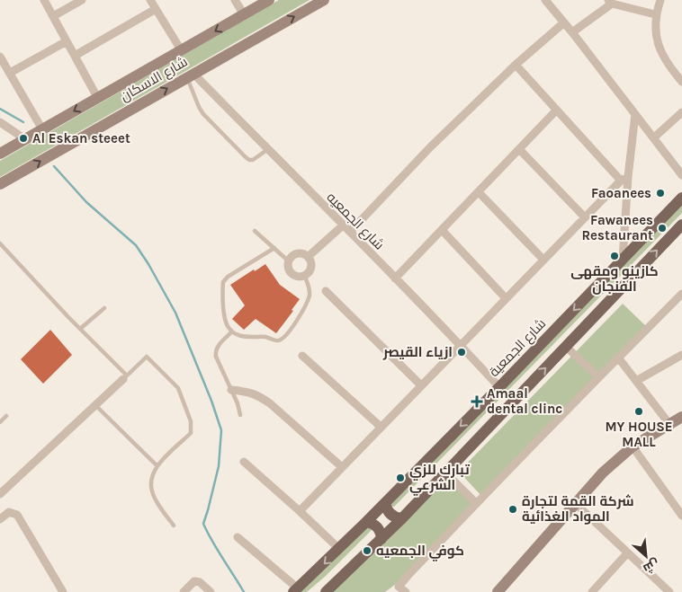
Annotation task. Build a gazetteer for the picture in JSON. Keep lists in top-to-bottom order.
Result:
{
  "streets": {
    "main road": ["شارع الاسكان", "شارع الجمعية"],
    "street": ["شارع الجمعيه"]
  },
  "crossings": [
    ["شارع الاسكان", "شارع الجمعيه"],
    ["شارع الجمعيه", "شارع الجمعية"]
  ],
  "places": {
    "other": [
      "Al Eskan steeet",
      "Faoanees",
      "Fawanees Restaurant",
      "كازينو ومقهى الفنجان",
      "ازياء القيصر",
      "MY HOUSE MALL",
      "تبارك للزي الشرعي",
      "شركة القمة لتجارة المواد الغذائية",
      "كوفي الجمعيه"
    ],
    "health": ["Amaal dental clinc"]
  },
  "north": "bottom right"
}
